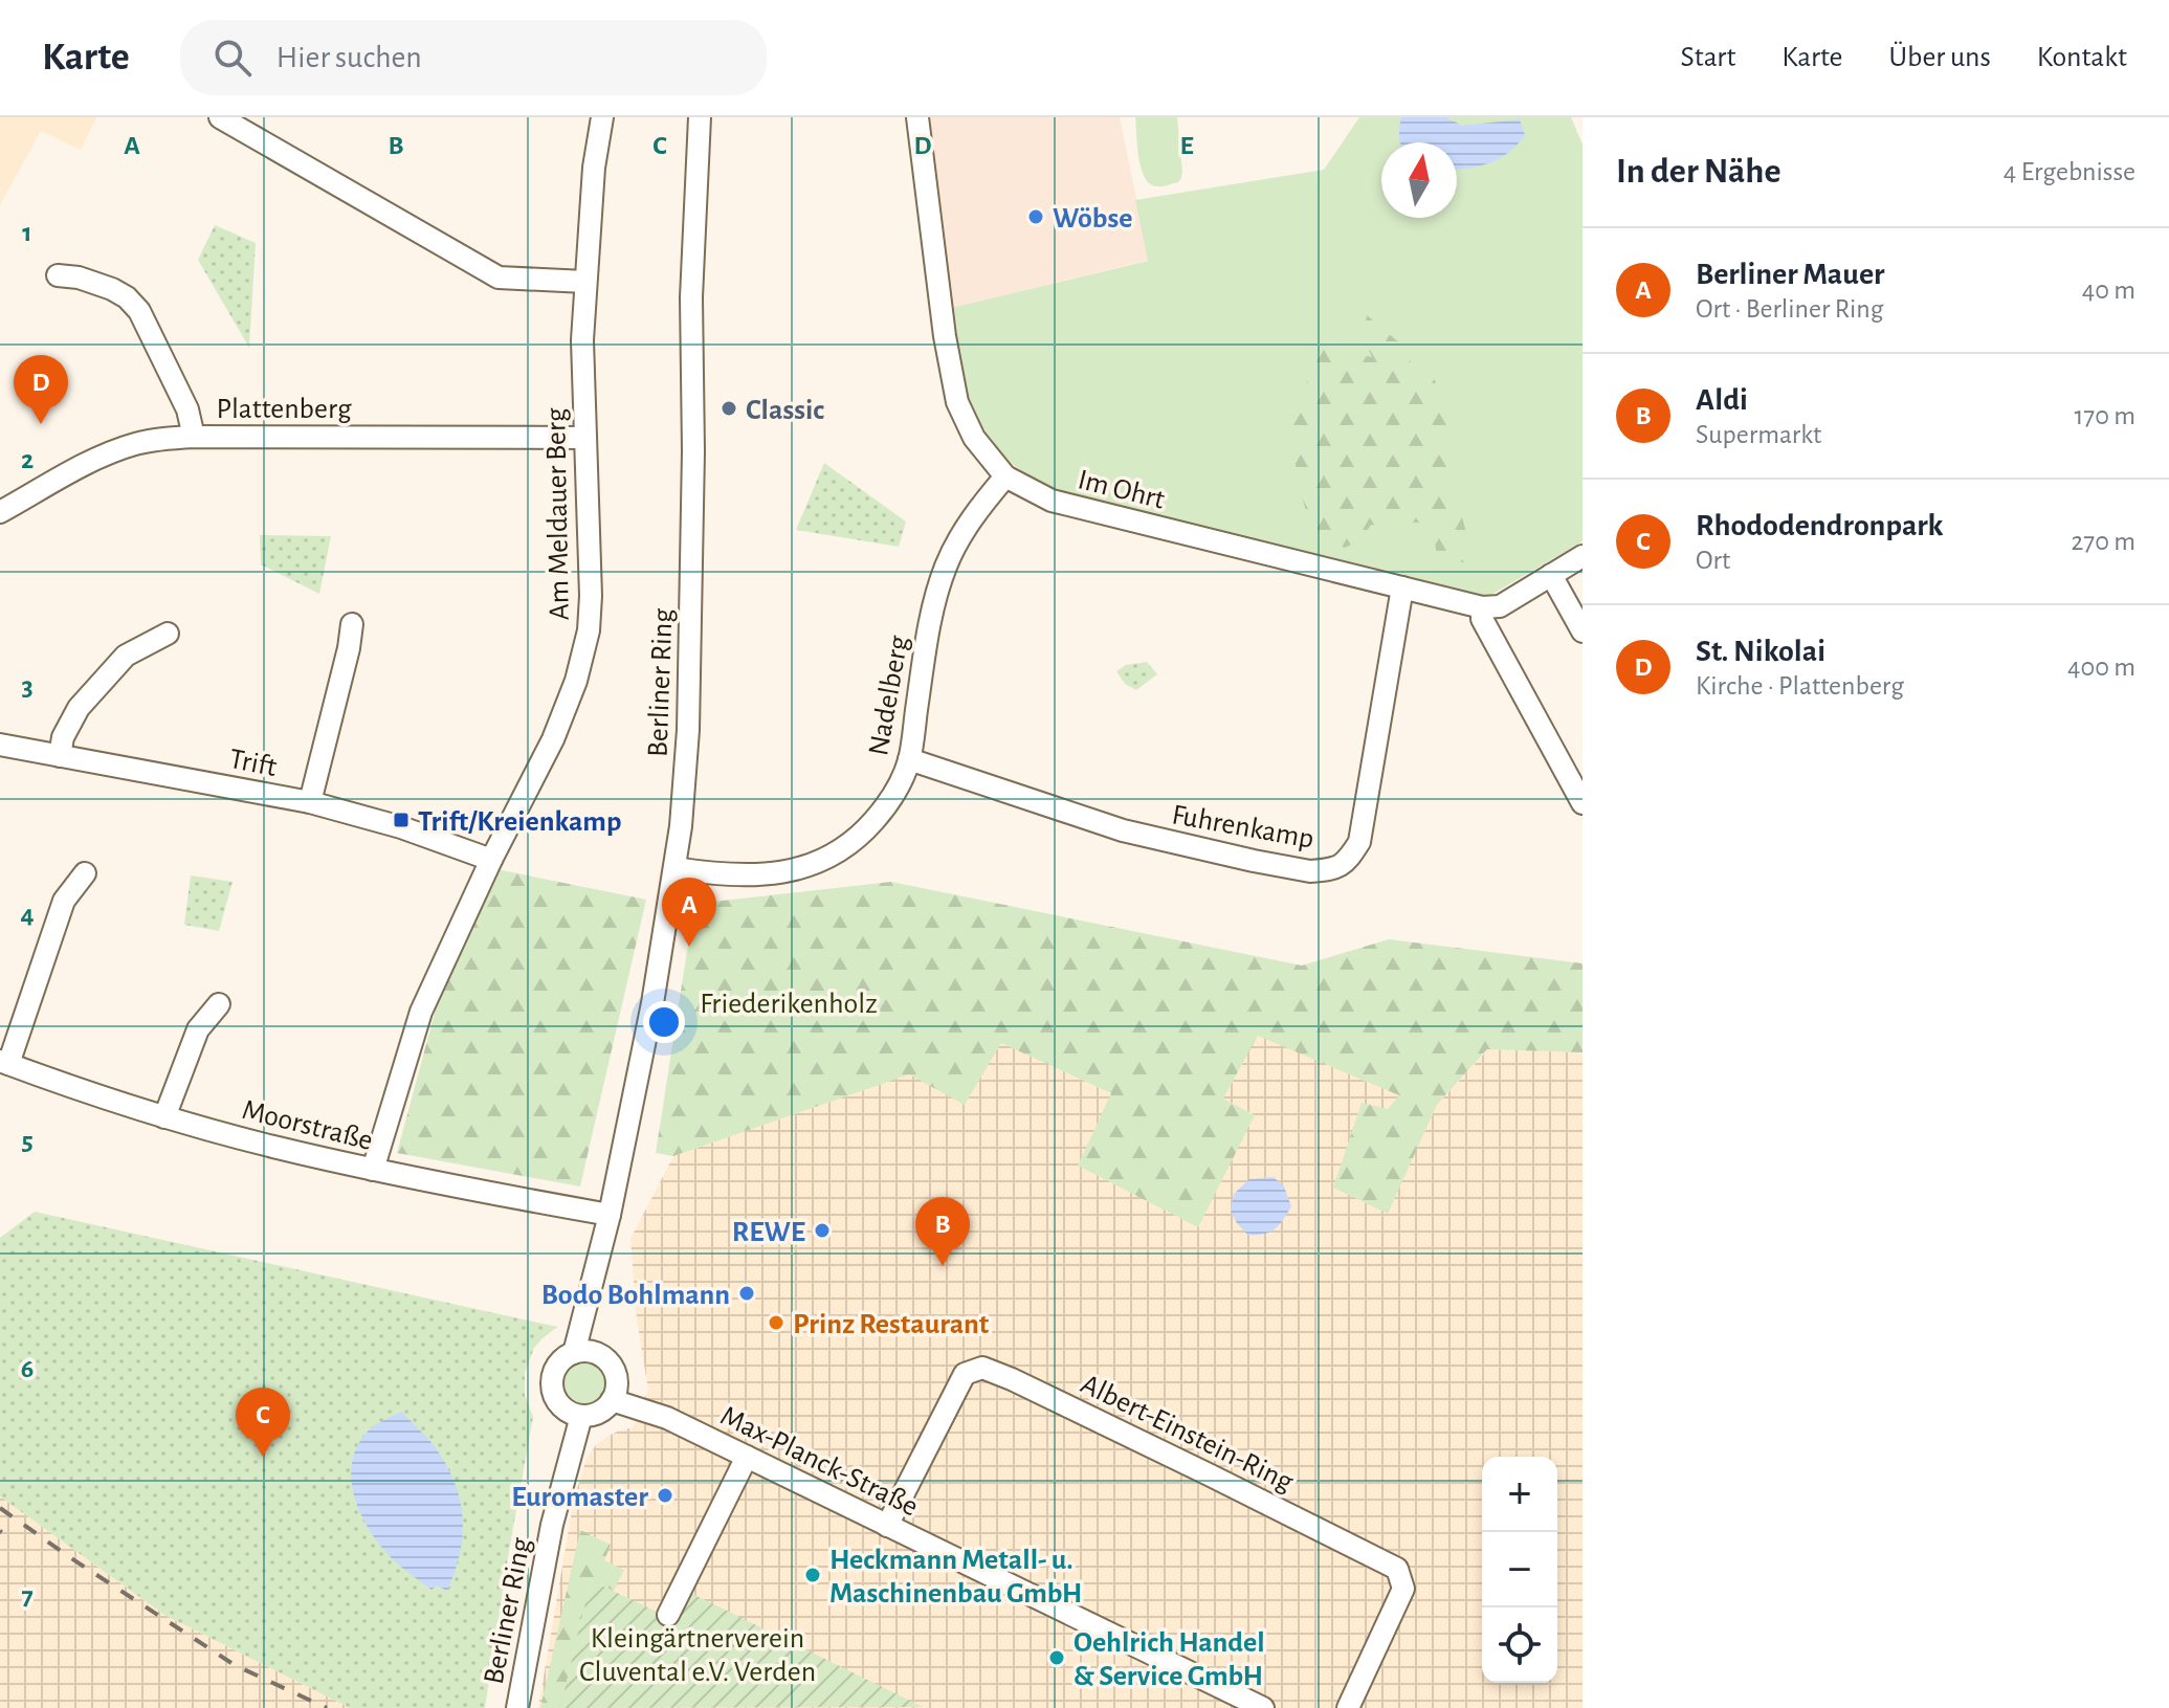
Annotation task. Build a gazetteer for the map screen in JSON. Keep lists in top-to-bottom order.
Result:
{
  "streets": {
    "street": [
      "Plattenberg",
      "Im Ohrt",
      "Am Meldauer Berg",
      "Berliner Ring",
      "Nadelberg",
      "Trift",
      "Fuhrenkamp",
      "Moorstraße",
      "Albert-Einstein-Ring",
      "Max-Planck-Straße"
    ]
  },
  "crossings": [
    ["Plattenberg", "Am Meldauer Berg"],
    ["Im Ohrt", "Nadelberg"],
    ["Im Ohrt", "Fuhrenkamp"],
    ["Am Meldauer Berg", "Trift"],
    ["Am Meldauer Berg", "Moorstraße"],
    ["Berliner Ring", "Nadelberg"],
    ["Berliner Ring", "Moorstraße"],
    ["Berliner Ring", "Max-Planck-Straße"],
    ["Nadelberg", "Fuhrenkamp"],
    ["Albert-Einstein-Ring", "Max-Planck-Straße"]
  ],
  "parks": ["Friederikenholz", "Kleingärtnerverein Cluvental e.V. Verden"],
  "places": {
    "other": [
      "Wöbse",
      "Classic",
      "REWE",
      "Bodo Bohlmann",
      "Prinz Restaurant",
      "Euromaster",
      "Heckmann Metall- u. Maschinenbau GmbH",
      "Oehlrich Handel & Service GmbH"
    ],
    "transit": ["Trift/Kreienkamp"]
  },
  "north": "top",
  "page": {
    "header": "Karte",
    "search": "Hier suchen",
    "nav": [
      "Start",
      "Karte",
      "Über uns",
      "Kontakt"
    ],
    "heading": ["In der Nähe", "4 Ergebnisse"],
    "list": [
      {
        "mark": "A",
        "name": "Berliner Mauer",
        "note": "Ort · Berliner Ring",
        "value": "40 m"
      },
      {
        "mark": "B",
        "name": "Aldi",
        "note": "Supermarkt",
        "value": "170 m"
      },
      {
        "mark": "C",
        "name": "Rhododendronpark",
        "note": "Ort",
        "value": "270 m"
      },
      {
        "mark": "D",
        "name": "St. Nikolai",
        "note": "Kirche · Plattenberg",
        "value": "400 m"
      }
    ],
    "pins": [
      "D",
      "A",
      "B",
      "C"
    ],
    "map_buttons": ["+", "−"]
  },
  "grid": {
    "columns": [
      "A",
      "B",
      "C",
      "D",
      "E"
    ],
    "rows": [
      "1",
      "2",
      "3",
      "4",
      "5",
      "6",
      "7"
    ]
  }
}
